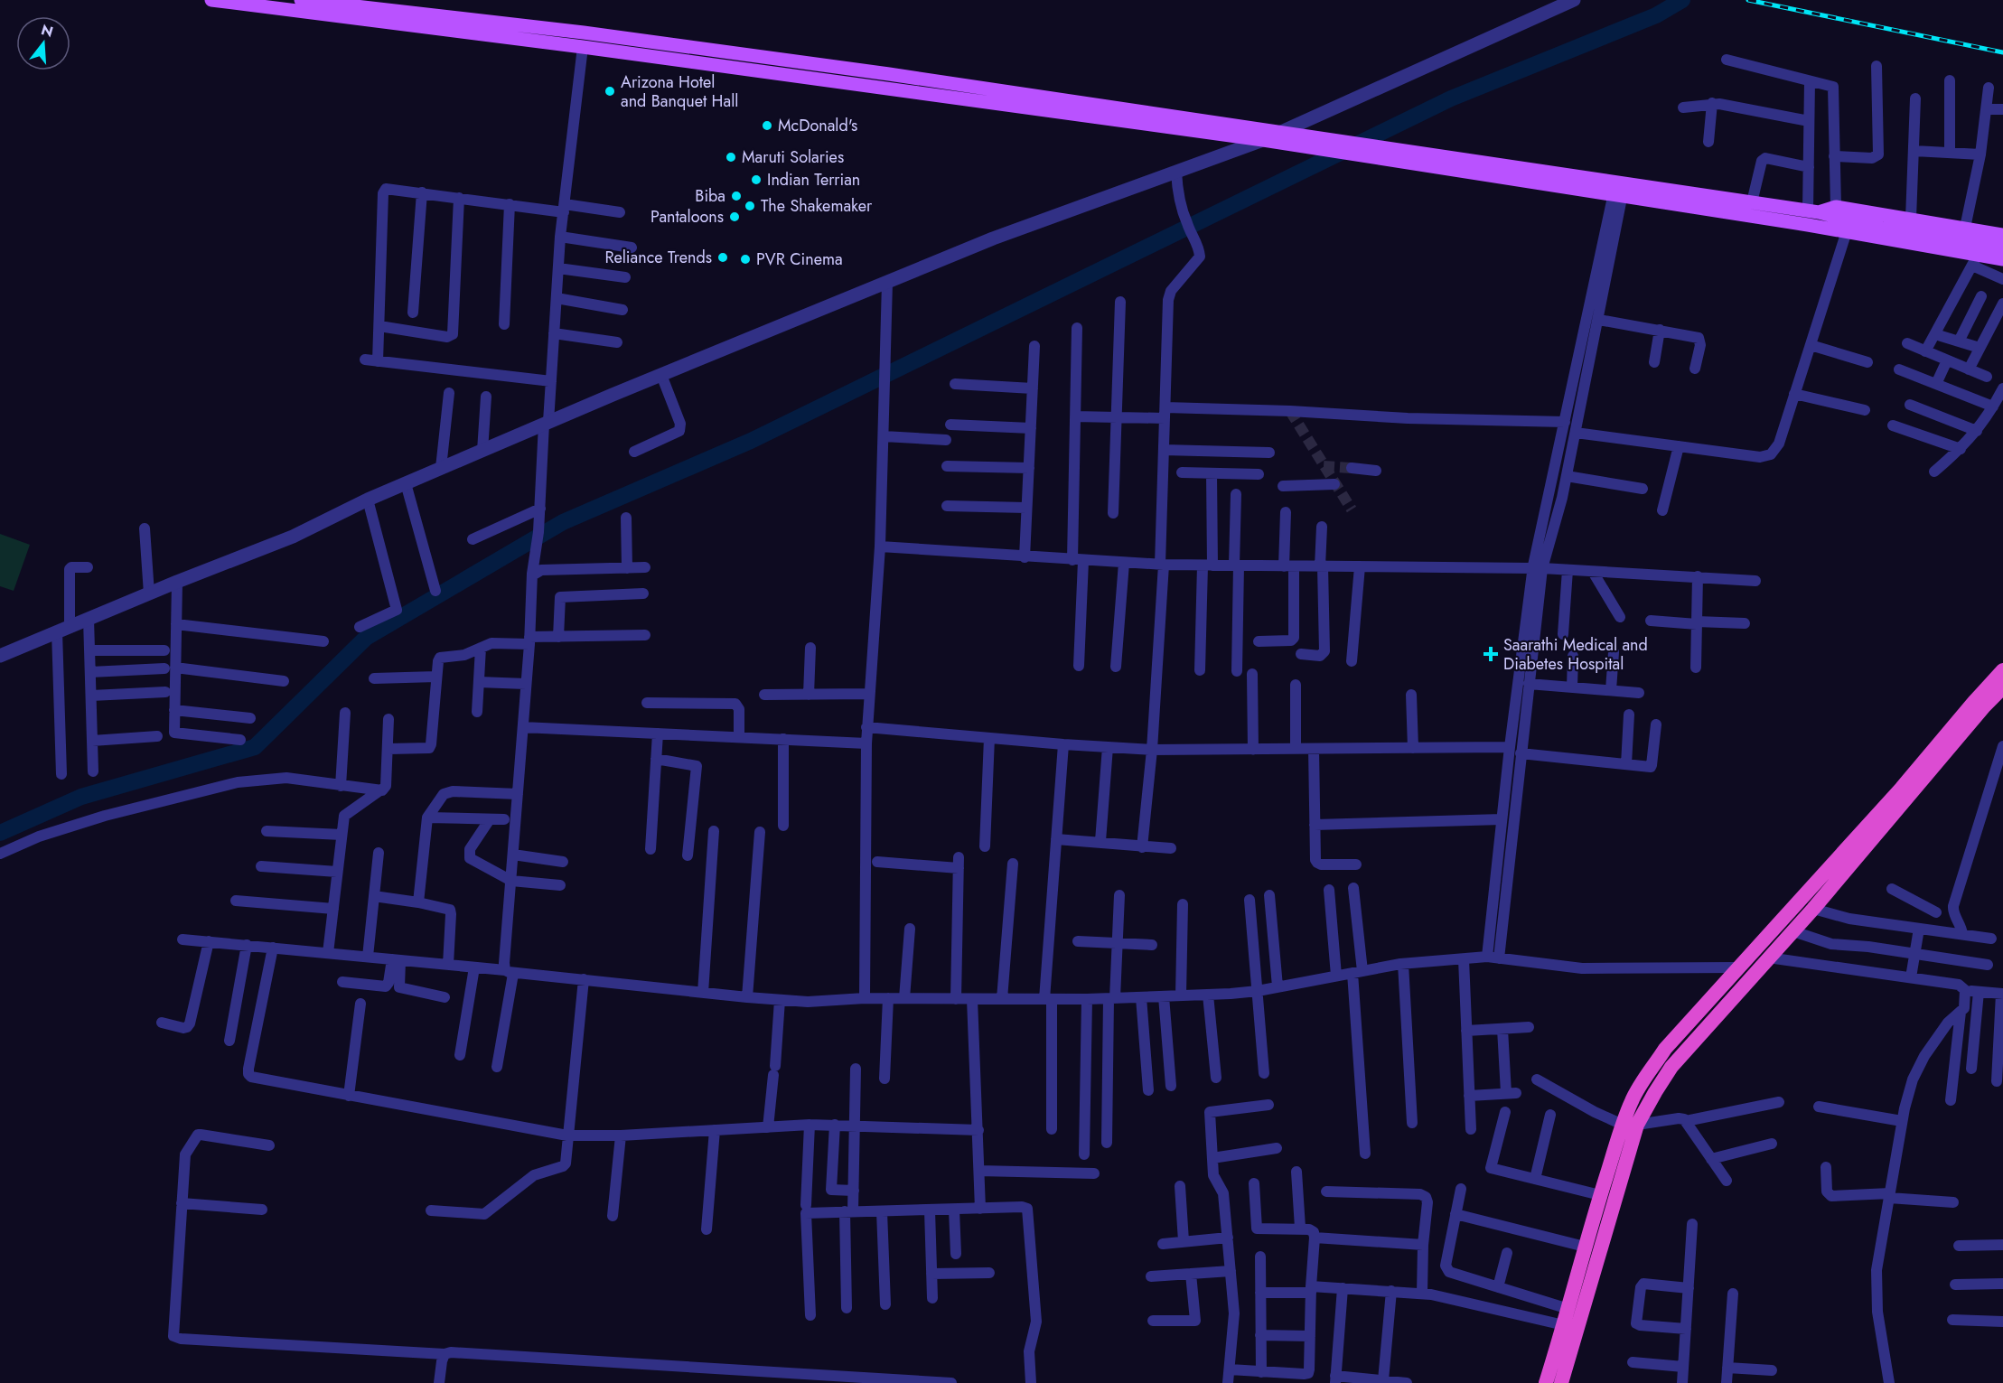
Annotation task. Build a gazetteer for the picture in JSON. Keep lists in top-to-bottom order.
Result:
{
  "places": {
    "other": [
      "Arizona Hotel and Banquet Hall",
      "McDonald's",
      "Maruti Solaries",
      "Indian Terrian",
      "Biba",
      "The Shakemaker",
      "Pantaloons",
      "Reliance Trends",
      "PVR Cinema"
    ],
    "health": ["Saarathi Medical and Diabetes Hospital"]
  },
  "north": "top"
}
